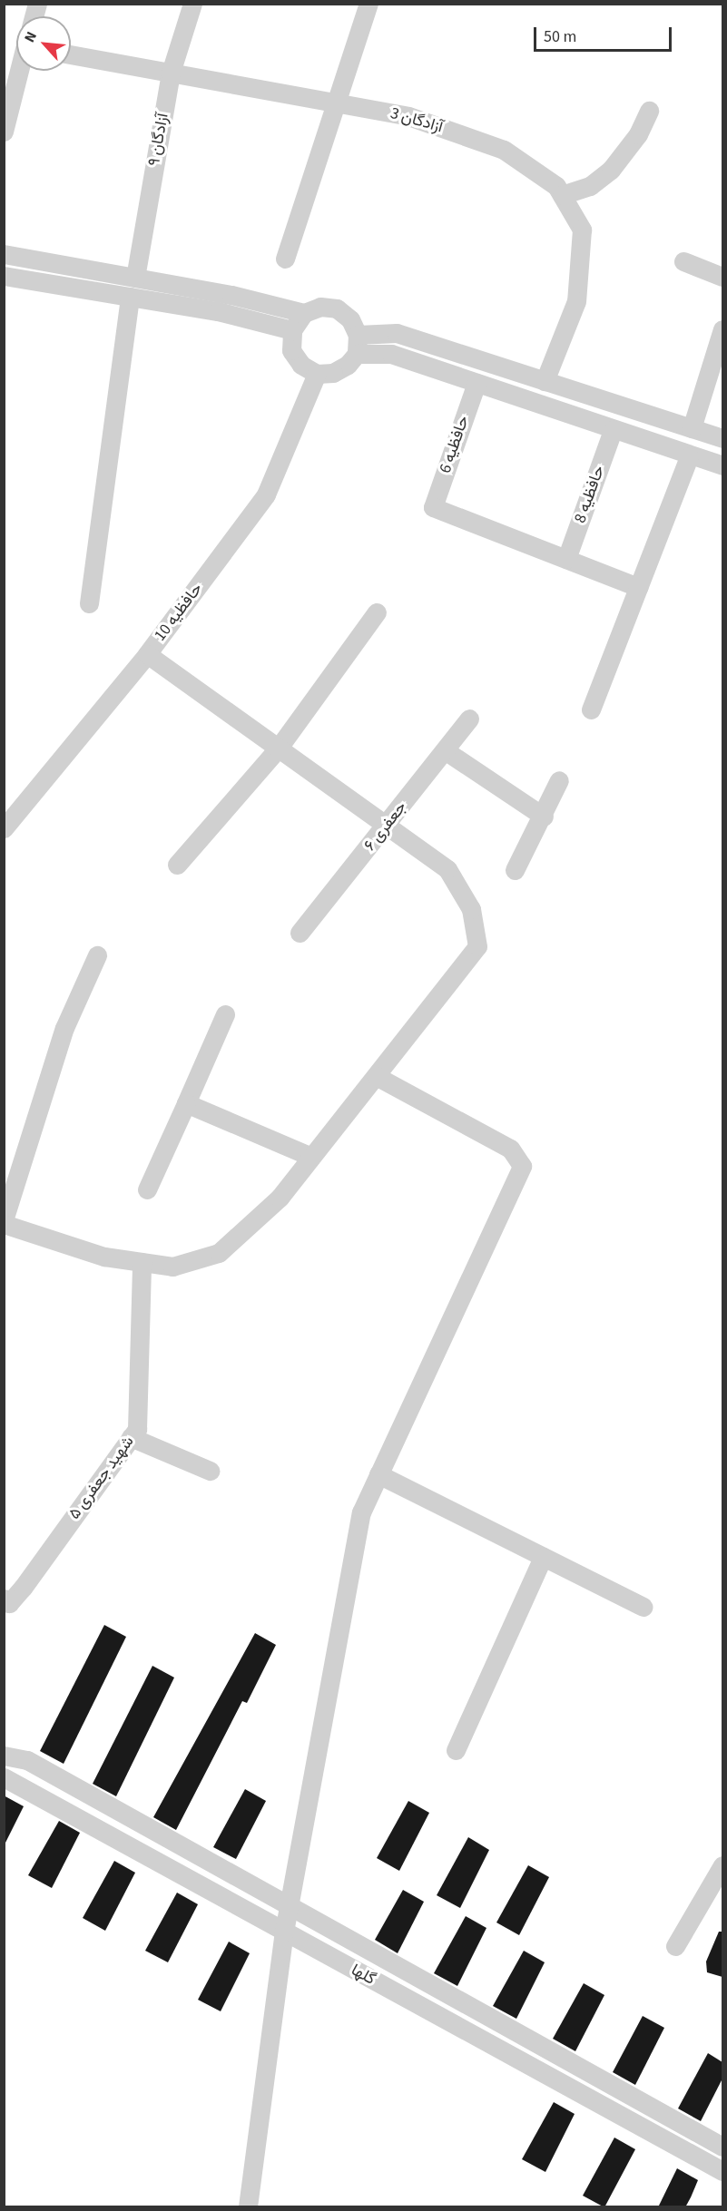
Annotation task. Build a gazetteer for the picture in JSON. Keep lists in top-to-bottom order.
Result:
{
  "streets": {
    "street": [
      "آزادگان 3",
      "آزادگان ۹",
      "حافظیه 6",
      "حافظیه 8",
      "حافظیه 10",
      "جعفری ۶",
      "شهید جعفری ۵",
      "گلها"
    ]
  },
  "crossings": [
    ["آزادگان 3", "آزادگان ۹"],
    ["حافظیه 6", "حافظیه 8"]
  ],
  "scale_bar": "50 m",
  "north": "top left"
}
